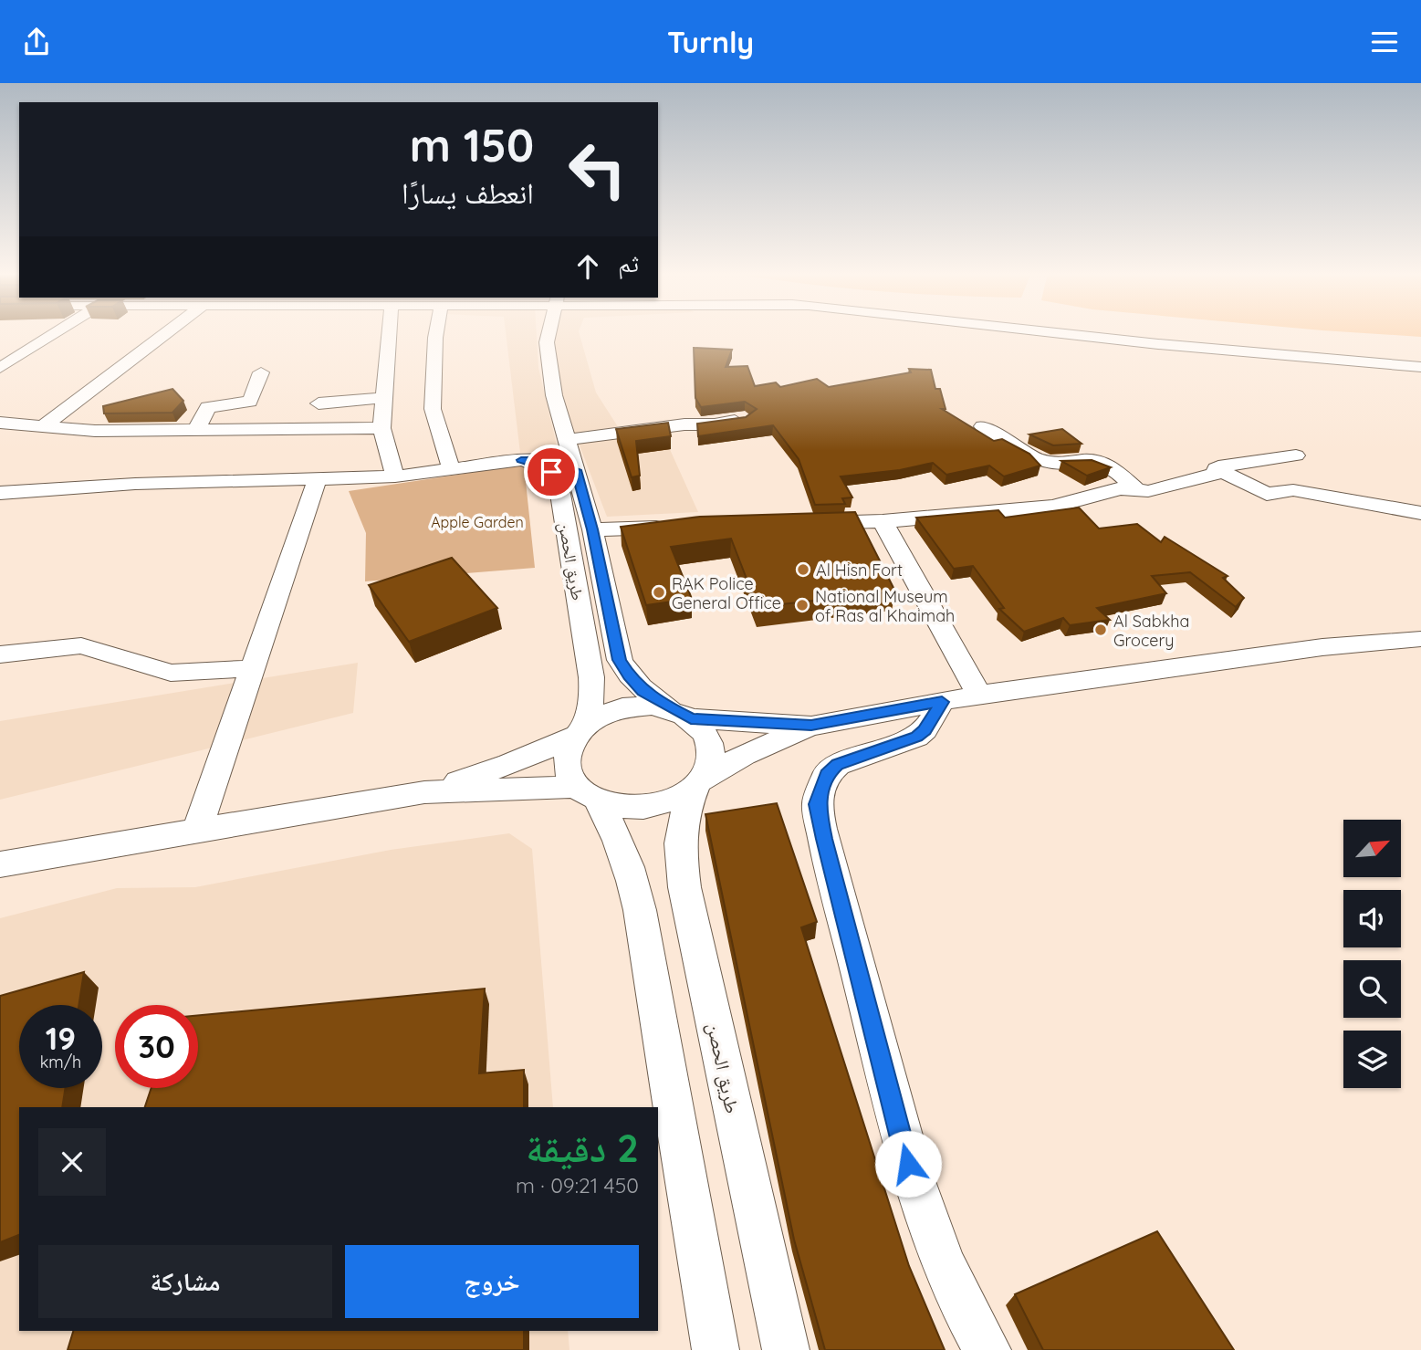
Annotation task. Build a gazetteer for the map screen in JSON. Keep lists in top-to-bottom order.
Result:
{
  "streets": {
    "street": ["طريق الحصن"]
  },
  "parks": ["Apple Garden"],
  "places": [
    "Al Hisn Fort",
    "RAK Police General Office",
    "National Museum of Ras al Khaimah",
    "Al Sabkha Grocery"
  ],
  "north": "top right",
  "page": {
    "header": "Turnly",
    "turn": ["150 m", "انعطف يسارًا"],
    "then": "ثم",
    "speed": "19 km/h",
    "limit": "30",
    "heading": ["2 دقيقة", "450 m · 09:21"],
    "buttons": ["خروج", "مشاركة"]
  }
}
